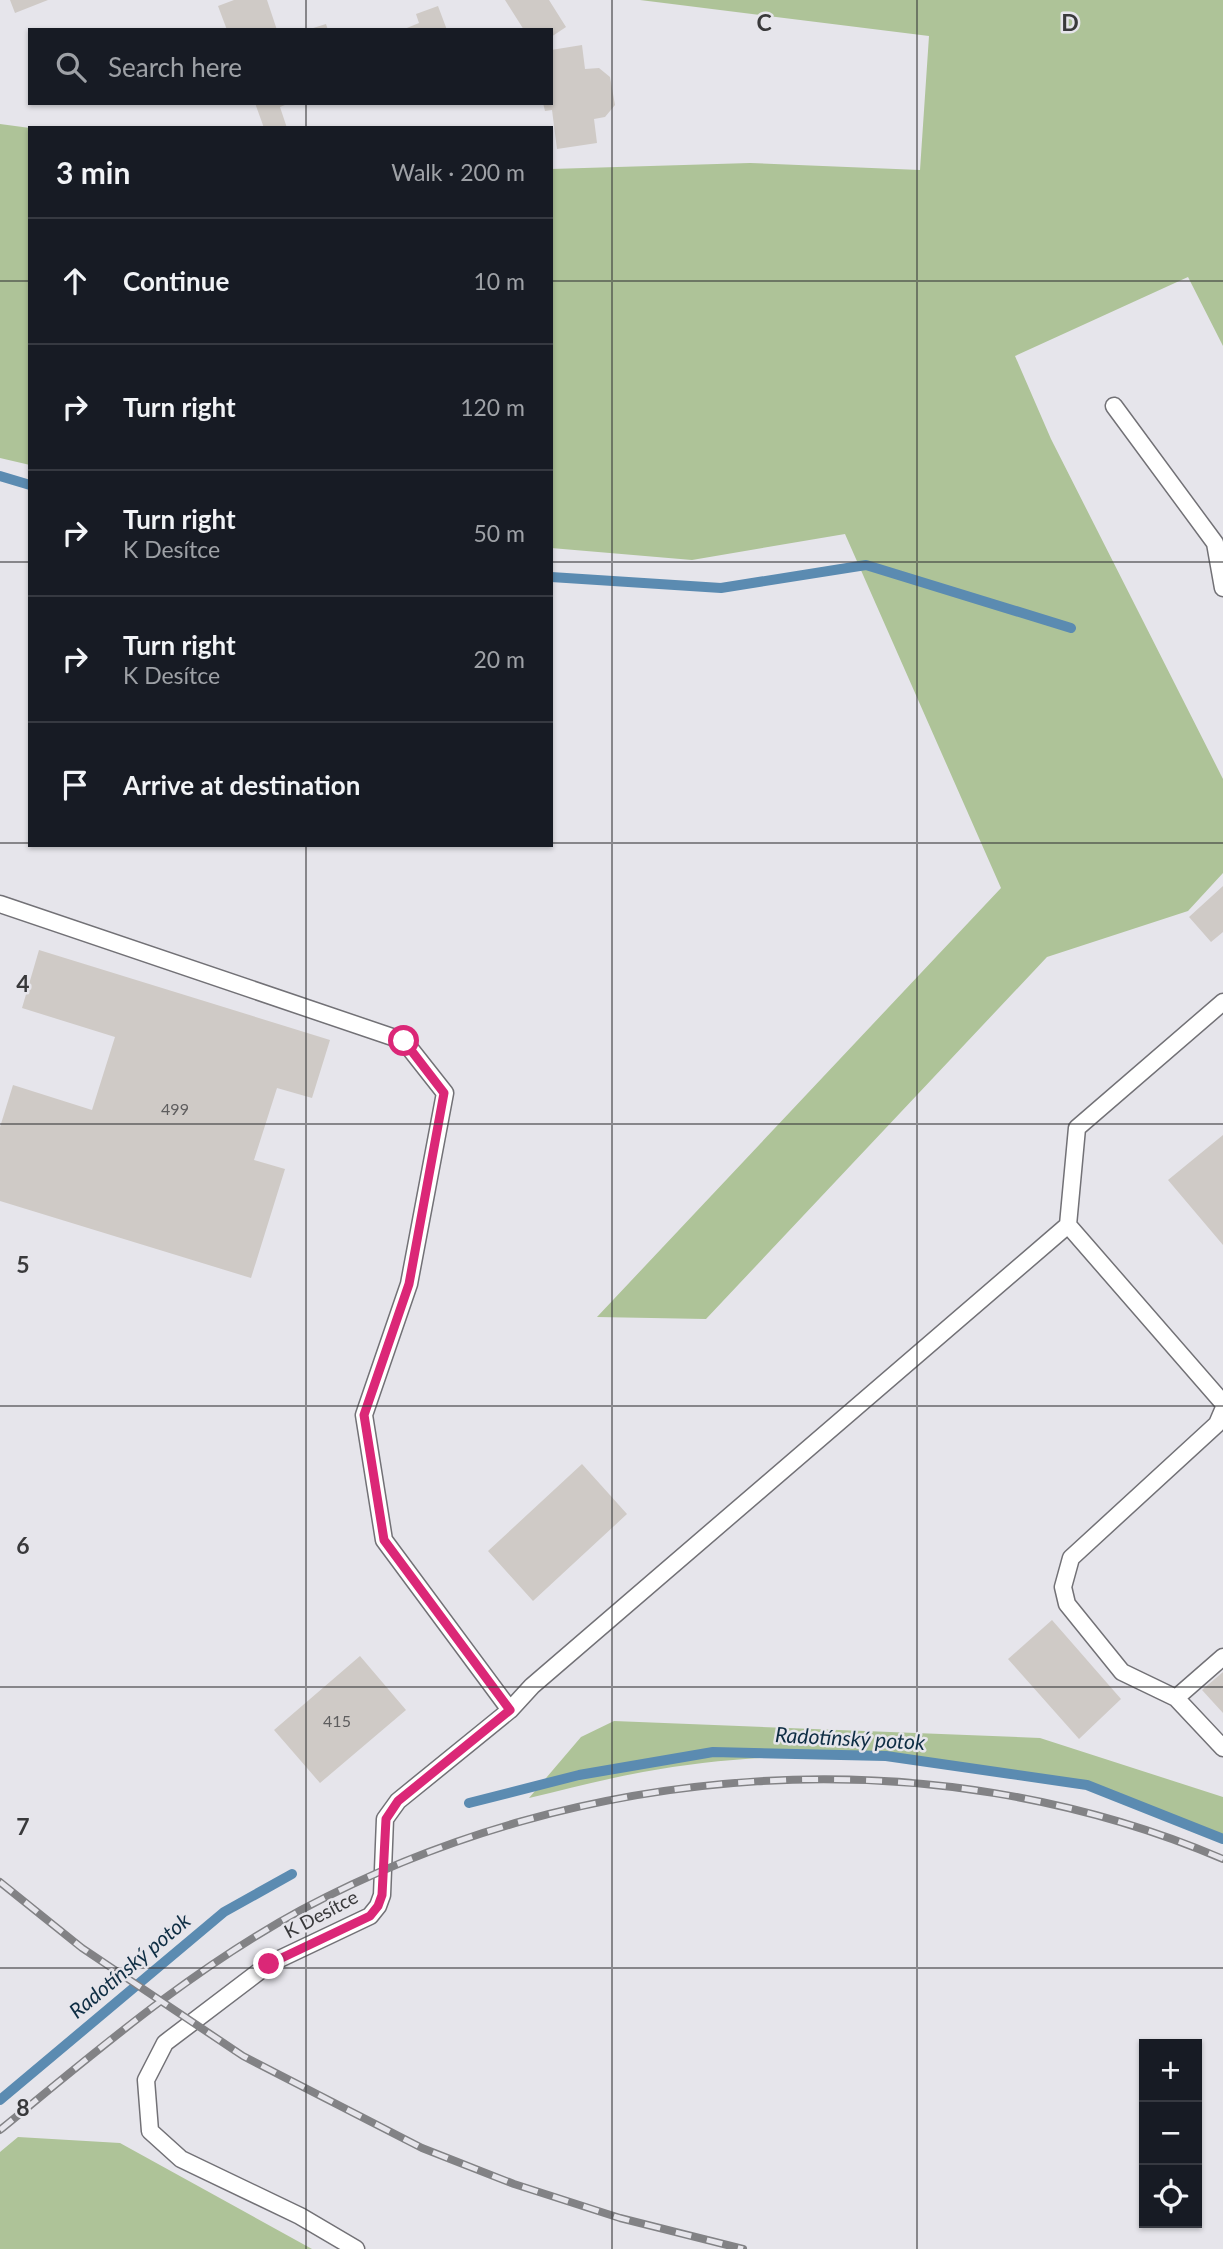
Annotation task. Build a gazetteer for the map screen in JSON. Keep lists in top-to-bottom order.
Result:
{
  "streets": {
    "lane": ["K Desítce"]
  },
  "water": ["Radotínský potok"],
  "house_numbers": ["499", "415"],
  "page": {
    "search": "Search here",
    "heading": ["3 min", "Walk · 200 m"],
    "list": [
      ["Continue", "10 m"],
      ["Turn right", "120 m"],
      ["Turn right", "K Desítce", "50 m"],
      ["Turn right", "K Desítce", "20 m"],
      "Arrive at destination"
    ],
    "map_buttons": ["+", "−"]
  },
  "grid": {
    "columns": ["C", "D"],
    "rows": [
      "4",
      "5",
      "6",
      "7",
      "8"
    ]
  }
}
